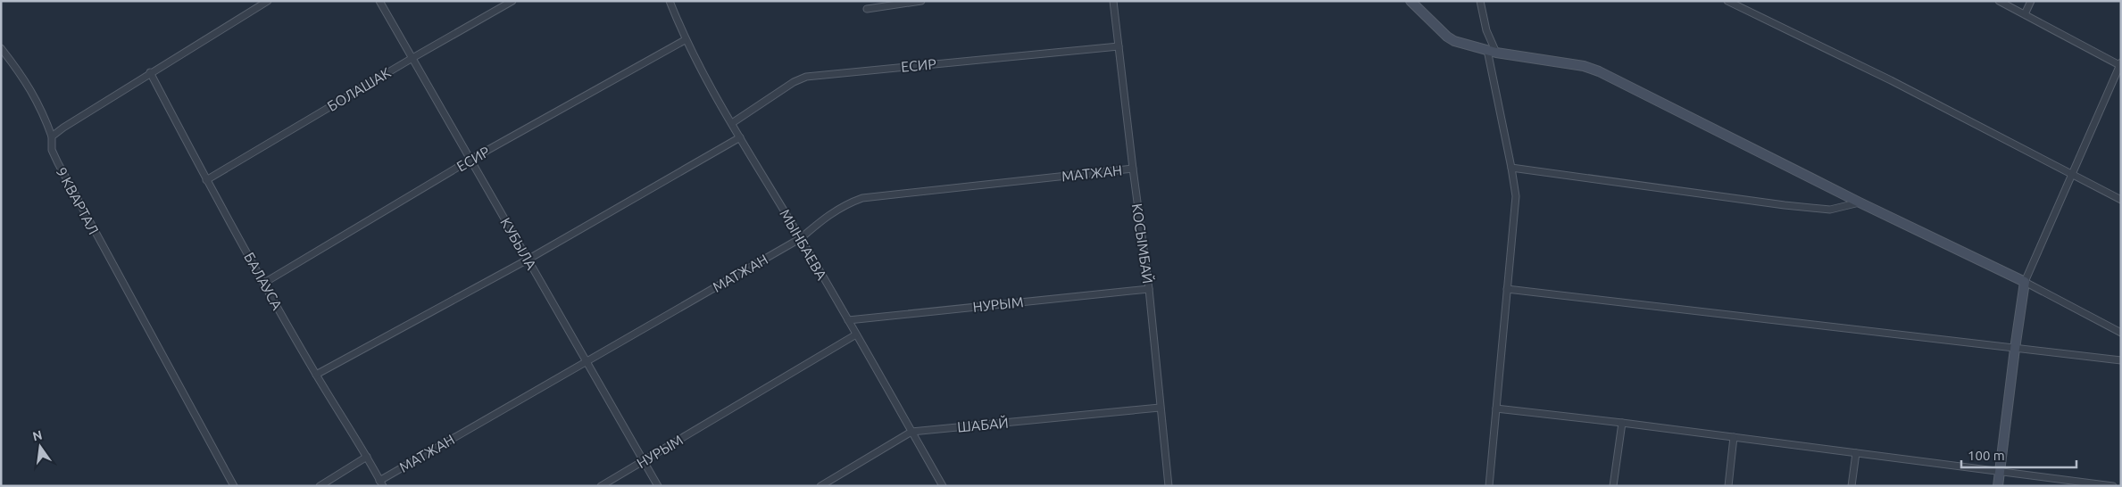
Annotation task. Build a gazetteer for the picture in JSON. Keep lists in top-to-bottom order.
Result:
{
  "streets": {
    "street": [
      "ЕСИР",
      "БОЛАШАК",
      "МАТЖАН",
      "9 КВАРТАЛ",
      "КУБЫЛА",
      "КОСЫМБАЙ",
      "МЫНБАЕВА",
      "БАЛАУСА",
      "НУРЫМ",
      "ШАБАЙ"
    ]
  },
  "crossings": [
    ["ЕСИР", "КУБЫЛА"],
    ["ЕСИР", "КОСЫМБАЙ"],
    ["ЕСИР", "МЫНБАЕВА"],
    ["ЕСИР", "БАЛАУСА"],
    ["БОЛАШАК", "КУБЫЛА"],
    ["БОЛАШАК", "БАЛАУСА"],
    ["МАТЖАН", "КУБЫЛА"],
    ["МАТЖАН", "КОСЫМБАЙ"],
    ["МАТЖАН", "МЫНБАЕВА"],
    ["МАТЖАН", "БАЛАУСА"],
    ["КУБЫЛА", "НУРЫМ"],
    ["КОСЫМБАЙ", "НУРЫМ"],
    ["КОСЫМБАЙ", "ШАБАЙ"],
    ["МЫНБАЕВА", "НУРЫМ"],
    ["МЫНБАЕВА", "ШАБАЙ"]
  ],
  "scale_bar": "100 m",
  "north": "top"
}
